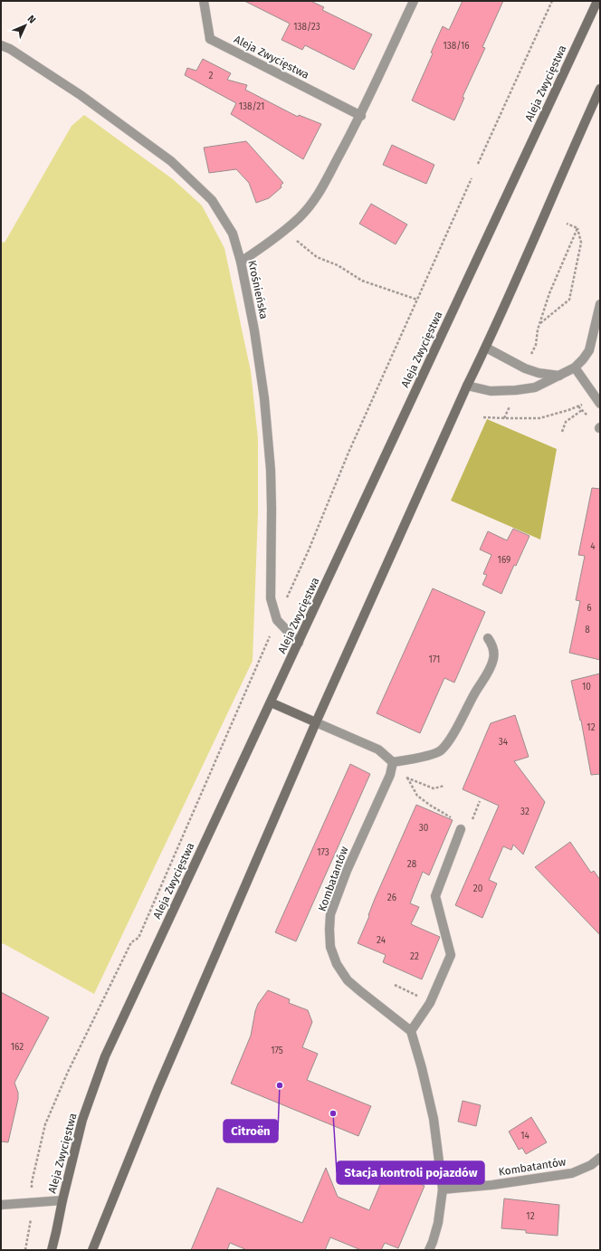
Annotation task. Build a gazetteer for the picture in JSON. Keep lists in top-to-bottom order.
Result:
{
  "streets": {
    "main road": ["Aleja Zwycięstwa"],
    "street": ["Krośnieńska", "Kombatantów"]
  },
  "crossings": [
    ["Aleja Zwycięstwa", "Krośnieńska"]
  ],
  "places": ["Citroën", "Stacja kontroli pojazdów"],
  "house_numbers": [
    "138/23",
    "138/16",
    "2",
    "138/21",
    "4",
    "169",
    "6",
    "8",
    "171",
    "10",
    "12",
    "34",
    "32",
    "30",
    "173",
    "28",
    "20",
    "26",
    "24",
    "22",
    "162",
    "175",
    "14",
    "12"
  ],
  "north": "top right"
}
